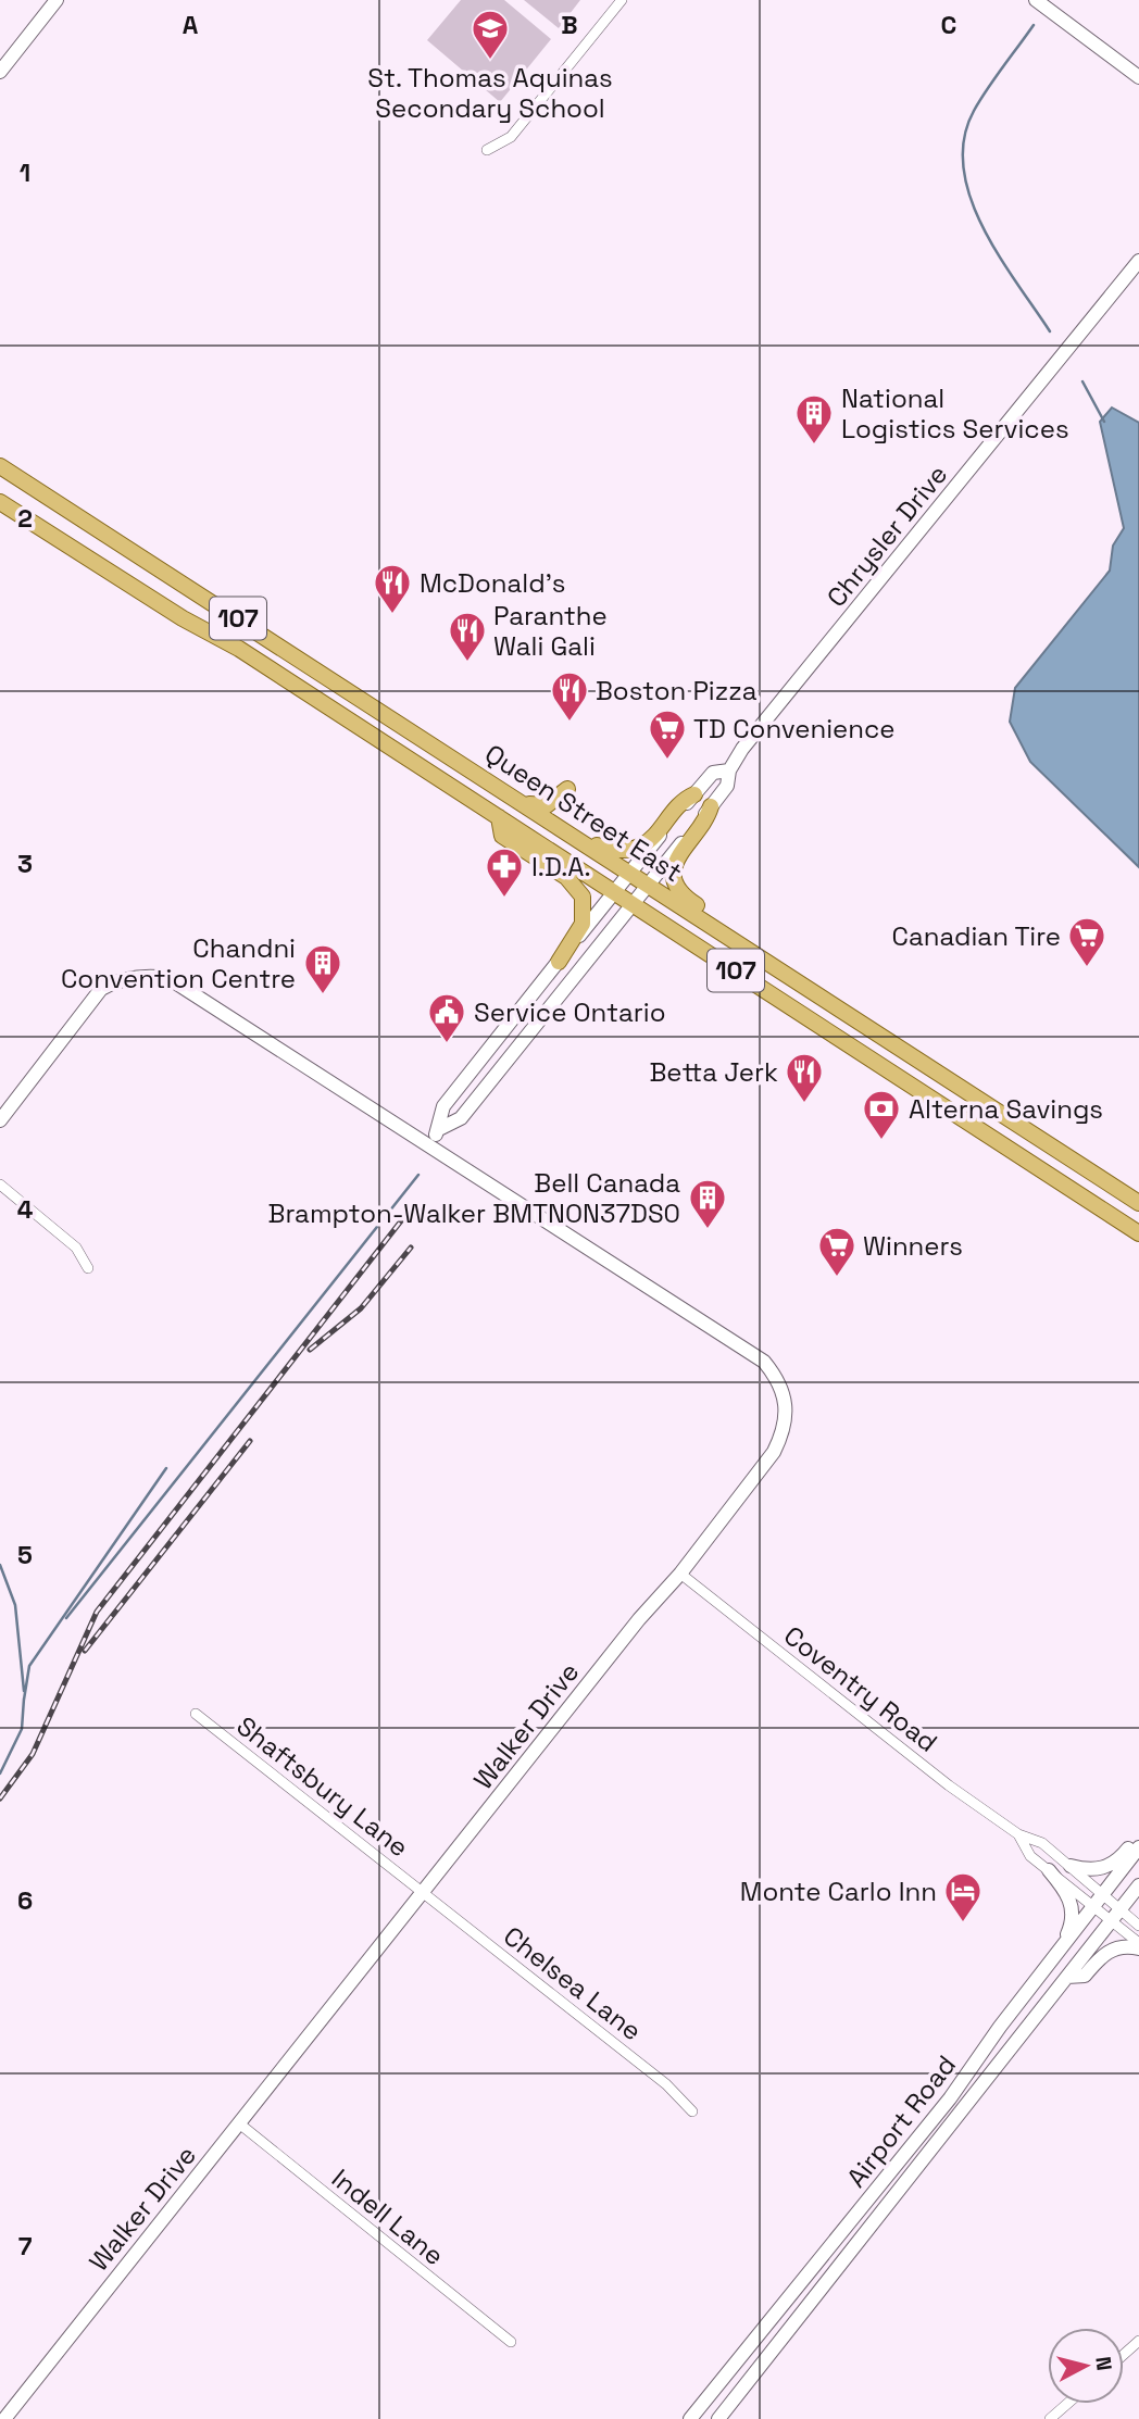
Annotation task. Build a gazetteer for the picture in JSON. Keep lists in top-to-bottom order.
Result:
{
  "streets": {
    "main road": ["107", "Queen Street East"],
    "street": [
      "Chrysler Drive",
      "Coventry Road",
      "Walker Drive",
      "Shaftsbury Lane",
      "Chelsea Lane",
      "Airport Road",
      "Indell Lane"
    ]
  },
  "crossings": [
    ["Chrysler Drive", "Queen Street East"],
    ["Coventry Road", "Walker Drive"],
    ["Coventry Road", "Airport Road"],
    ["Walker Drive", "Shaftsbury Lane"],
    ["Walker Drive", "Chelsea Lane"],
    ["Walker Drive", "Indell Lane"],
    ["Shaftsbury Lane", "Chelsea Lane"]
  ],
  "places": {
    "school or university": ["St. Thomas Aquinas Secondary School"],
    "building": ["National Logistics Services", "Chandni Convention Centre", "Bell Canada Brampton-Walker BMTNON37DS0"],
    "restaurant": [
      "McDonald's",
      "Paranthe Wali Gali",
      "Boston Pizza",
      "Betta Jerk"
    ],
    "supermarket": ["TD Convenience", "Canadian Tire", "Winners"],
    "pharmacy": ["I.D.A."],
    "public building": ["Service Ontario"],
    "bank": ["Alterna Savings"],
    "hotel": ["Monte Carlo Inn"]
  },
  "north": "right",
  "grid": {
    "columns": ["A", "B", "C"],
    "rows": [
      "1",
      "2",
      "3",
      "4",
      "5",
      "6",
      "7"
    ]
  }
}
